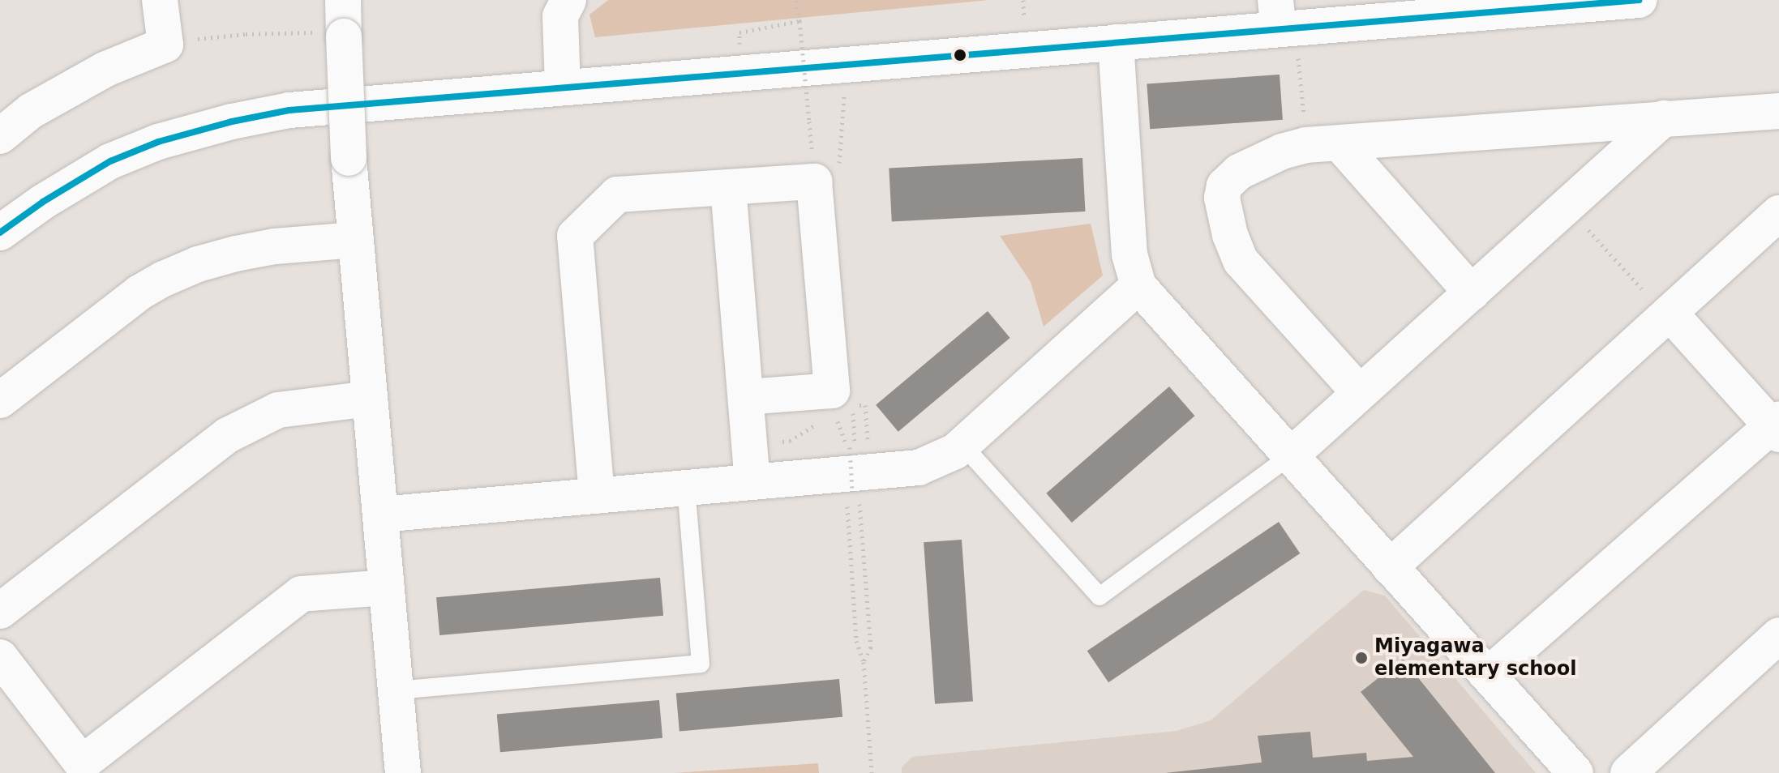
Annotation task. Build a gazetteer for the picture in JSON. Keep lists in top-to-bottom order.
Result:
{
  "places": ["Miyagawa elementary school"]
}
